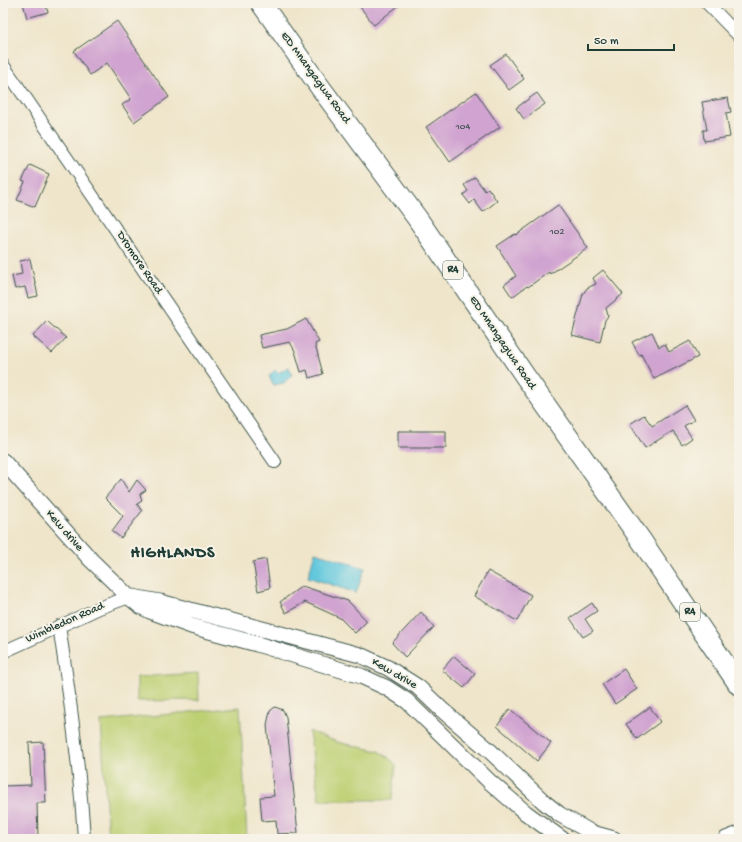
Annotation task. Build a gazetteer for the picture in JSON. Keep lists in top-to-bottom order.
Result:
{
  "streets": {
    "highway": ["ED Mnangagwa Road", "R4"],
    "street": ["Dromore Road", "Kew drive", "Wimbledon Road"]
  },
  "crossings": [
    ["Kew drive", "Wimbledon Road"]
  ],
  "districts": ["HIGHLANDS"],
  "house_numbers": ["104", "102"],
  "scale_bar": "50 m"
}
